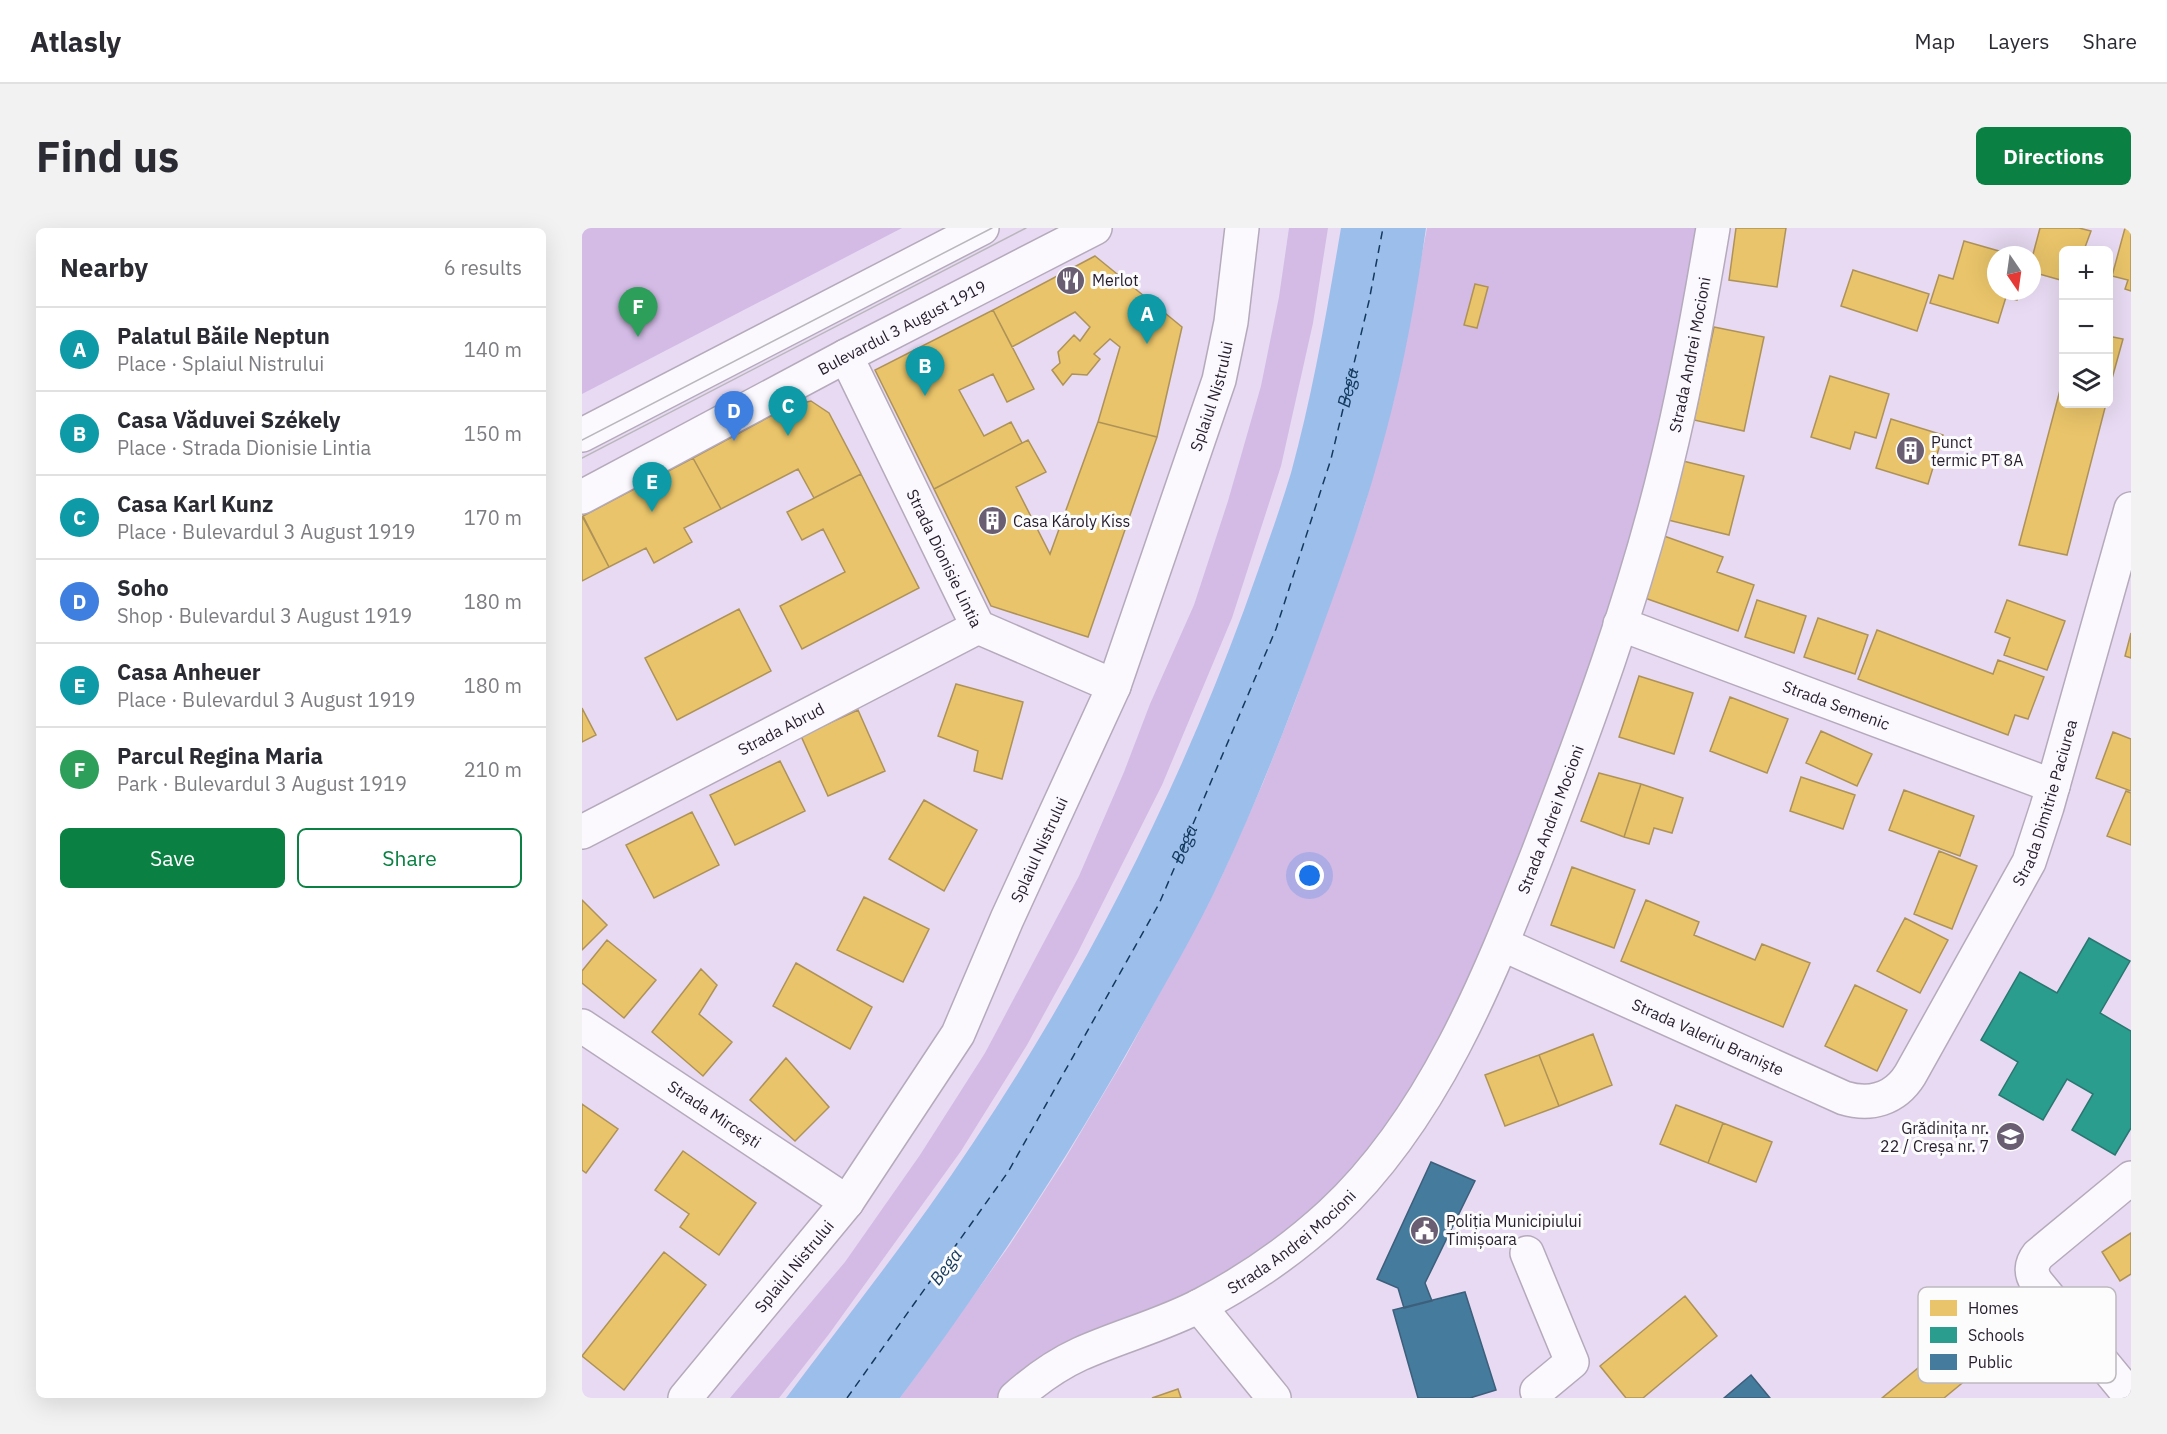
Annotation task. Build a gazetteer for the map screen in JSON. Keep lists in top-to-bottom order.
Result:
{
  "streets": {
    "street": [
      "Bulevardul 3 August 1919",
      "Strada Andrei Mocioni",
      "Splaiul Nistrului",
      "Strada Dionisie Lintia",
      "Strada Semenic",
      "Strada Abrud",
      "Strada Dimitrie Paciurea",
      "Strada Valeriu Braniște",
      "Strada Mircești"
    ]
  },
  "crossings": [
    ["Bulevardul 3 August 1919", "Strada Dionisie Lintia"],
    ["Strada Andrei Mocioni", "Strada Semenic"],
    ["Strada Andrei Mocioni", "Strada Valeriu Braniște"],
    ["Splaiul Nistrului", "Strada Dionisie Lintia"],
    ["Splaiul Nistrului", "Strada Mircești"],
    ["Strada Dionisie Lintia", "Strada Abrud"],
    ["Strada Semenic", "Strada Dimitrie Paciurea"],
    ["Strada Dimitrie Paciurea", "Strada Valeriu Braniște"]
  ],
  "water": ["Bega"],
  "places": {
    "restaurant": ["Merlot"],
    "building": ["Punct termic PT 8A", "Casa Károly Kiss"],
    "school or university": ["Grădinița nr. 22 / Creșa nr. 7"],
    "public building": ["Poliția Municipiului Timișoara"]
  },
  "legend": ["Homes", "Schools", "Public"],
  "north": "bottom",
  "page": {
    "header": "Atlasly",
    "nav": ["Map", "Layers", "Share"],
    "buttons": [
      "Directions",
      ["Save", "Share"]
    ],
    "title": "Find us",
    "heading": ["Nearby", "6 results"],
    "map_buttons": ["+", "−"],
    "pins": [
      "F",
      "A",
      "B",
      "C",
      "D",
      "E"
    ],
    "list": [
      {
        "mark": "A",
        "name": "Palatul Băile Neptun",
        "note": "Place · Splaiul Nistrului",
        "value": "140 m"
      },
      {
        "mark": "B",
        "name": "Casa Văduvei Székely",
        "note": "Place · Strada Dionisie Lintia",
        "value": "150 m"
      },
      {
        "mark": "C",
        "name": "Casa Karl Kunz",
        "note": "Place · Bulevardul 3 August 1919",
        "value": "170 m"
      },
      {
        "mark": "D",
        "name": "Soho",
        "note": "Shop · Bulevardul 3 August 1919",
        "value": "180 m"
      },
      {
        "mark": "E",
        "name": "Casa Anheuer",
        "note": "Place · Bulevardul 3 August 1919",
        "value": "180 m"
      },
      {
        "mark": "F",
        "name": "Parcul Regina Maria",
        "note": "Park · Bulevardul 3 August 1919",
        "value": "210 m"
      }
    ]
  }
}
